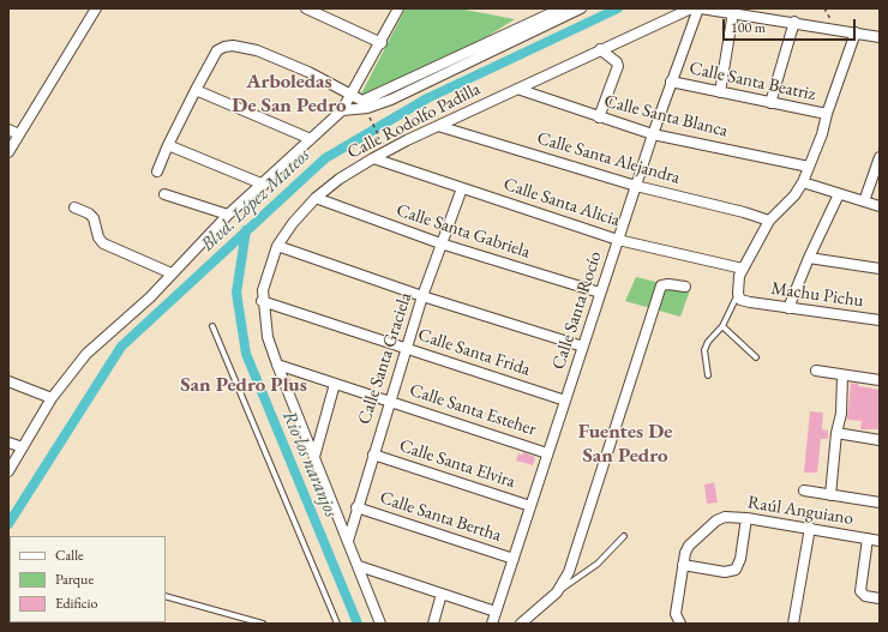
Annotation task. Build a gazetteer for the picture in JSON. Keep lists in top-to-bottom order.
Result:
{
  "streets": {
    "street": [
      "Calle Santa Beatriz",
      "Calle Santa Blanca",
      "Calle Rodolfo Padilla",
      "Calle Santa Alejandra",
      "Calle Santa Alicia",
      "Calle Santa Gabriela",
      "Machu Pichu",
      "Calle Santa Rocío",
      "Calle Santa Frida",
      "Calle Santa Graciela",
      "Calle Santa Esteher",
      "Calle Santa Elvira",
      "Raúl Anguiano",
      "Calle Santa Bertha"
    ]
  },
  "crossings": [
    ["Calle Santa Beatriz", "Calle Santa Rocío"],
    ["Calle Santa Blanca", "Calle Rodolfo Padilla"],
    ["Calle Santa Blanca", "Calle Santa Rocío"],
    ["Calle Rodolfo Padilla", "Calle Santa Alejandra"],
    ["Calle Rodolfo Padilla", "Calle Santa Alicia"],
    ["Calle Rodolfo Padilla", "Calle Santa Gabriela"],
    ["Calle Rodolfo Padilla", "Calle Santa Frida"],
    ["Calle Rodolfo Padilla", "Calle Santa Graciela"],
    ["Calle Rodolfo Padilla", "Calle Santa Esteher"],
    ["Calle Santa Alejandra", "Calle Santa Rocío"],
    ["Calle Santa Alicia", "Calle Santa Rocío"],
    ["Calle Santa Alicia", "Calle Santa Graciela"],
    ["Calle Santa Gabriela", "Calle Santa Rocío"],
    ["Calle Santa Gabriela", "Calle Santa Graciela"],
    ["Calle Santa Rocío", "Calle Santa Frida"],
    ["Calle Santa Rocío", "Calle Santa Esteher"],
    ["Calle Santa Rocío", "Calle Santa Elvira"],
    ["Calle Santa Rocío", "Calle Santa Bertha"],
    ["Calle Santa Frida", "Calle Santa Graciela"],
    ["Calle Santa Graciela", "Calle Santa Esteher"],
    ["Calle Santa Graciela", "Calle Santa Elvira"],
    ["Calle Santa Graciela", "Calle Santa Bertha"]
  ],
  "districts": ["Arboledas De San Pedro", "San Pedro Plus", "Fuentes De San Pedro"],
  "water": ["Blvd. López Mateos", "Rio los naranjos"],
  "legend": ["Calle", "Parque", "Edificio"],
  "scale_bar": "100 m"
}
